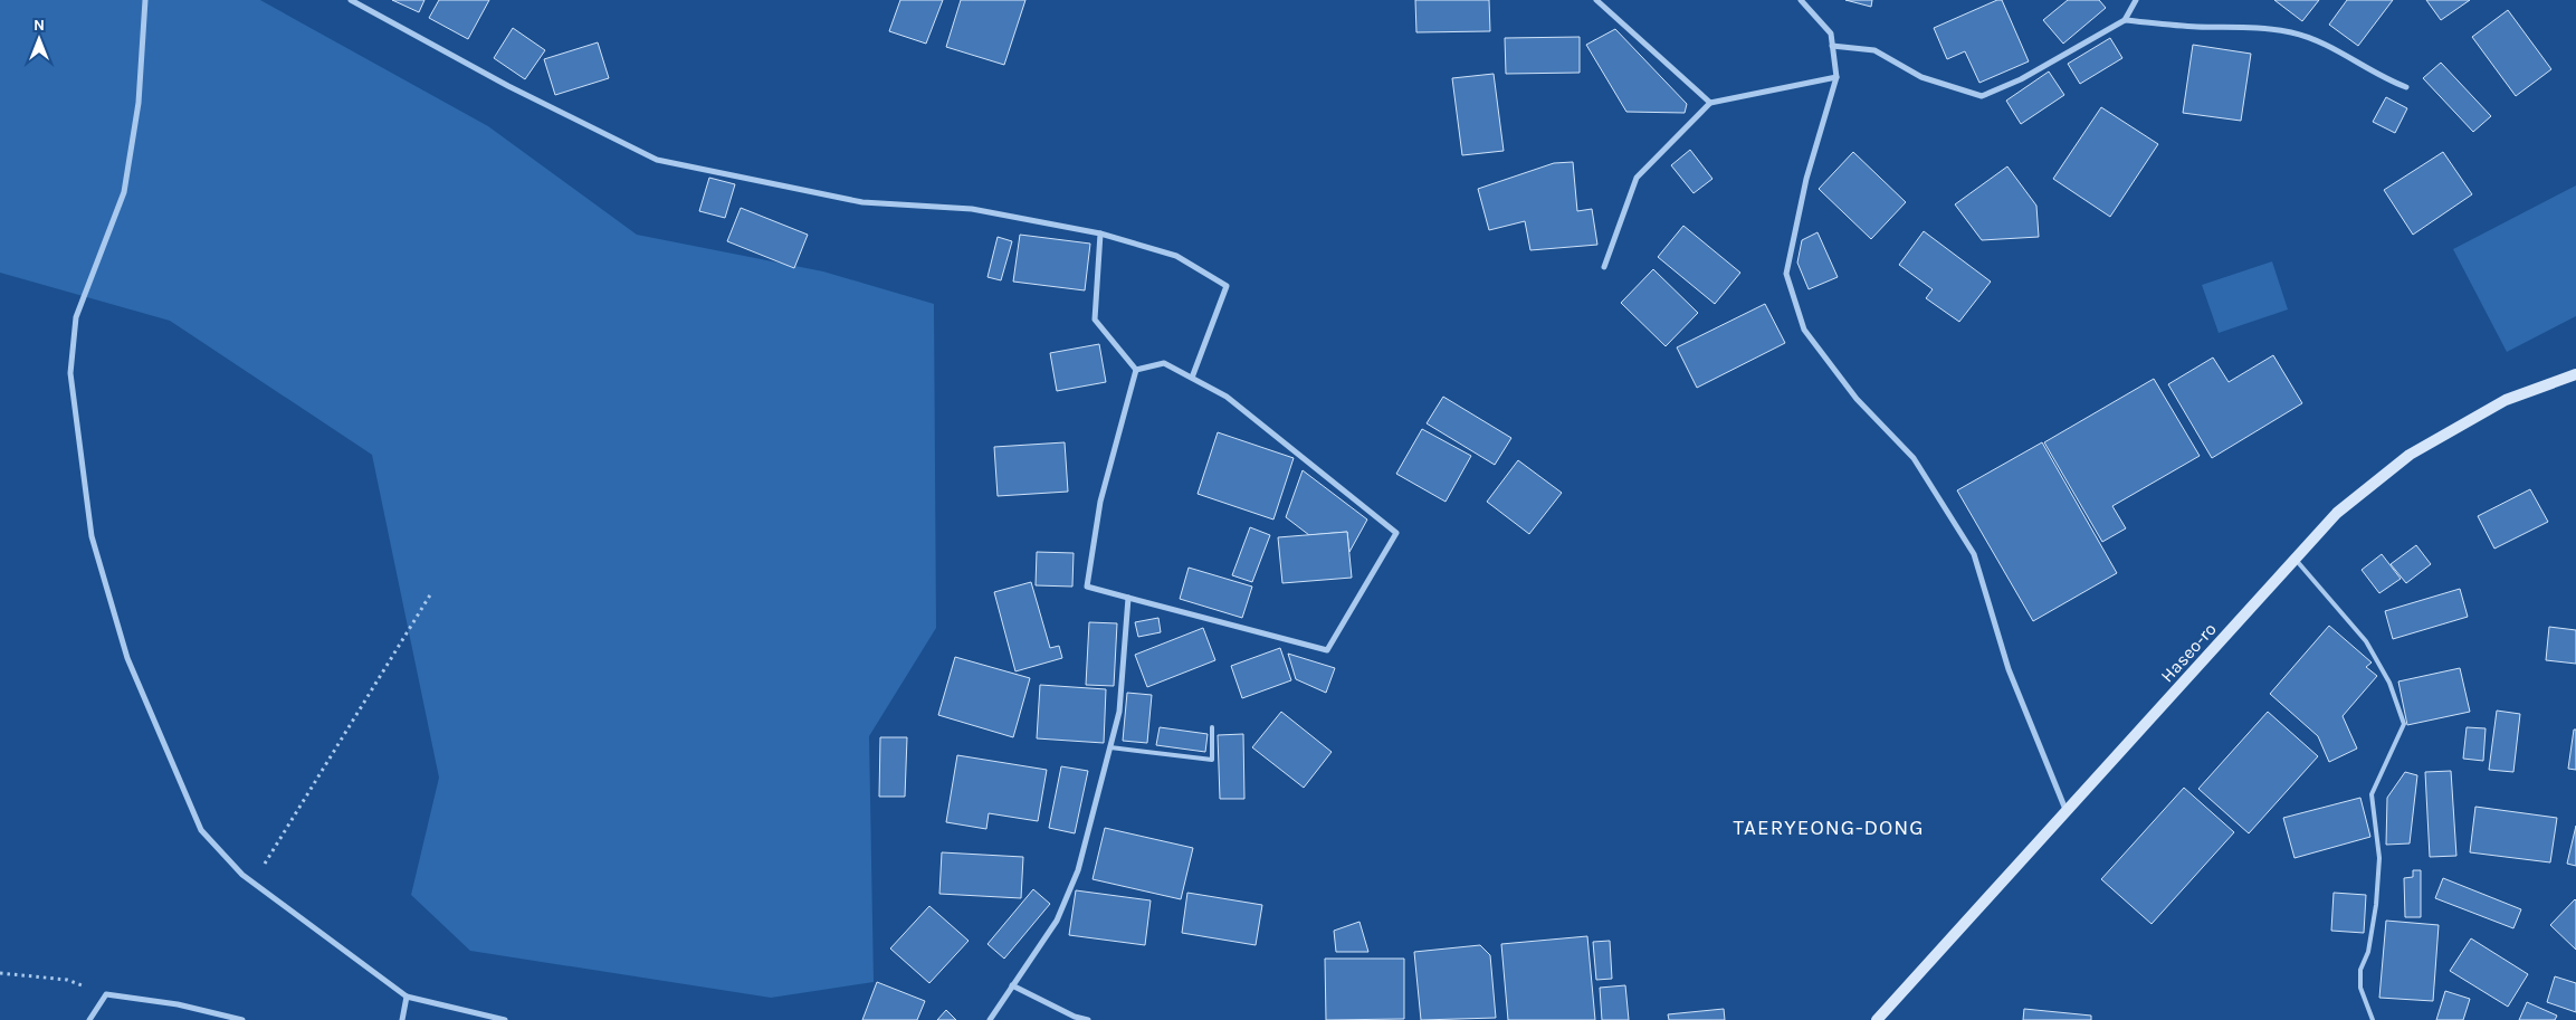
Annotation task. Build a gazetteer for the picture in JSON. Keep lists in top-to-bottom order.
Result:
{
  "streets": {
    "street": ["Haseo-ro"]
  },
  "districts": ["TAERYEONG-DONG"],
  "north": "top"
}
